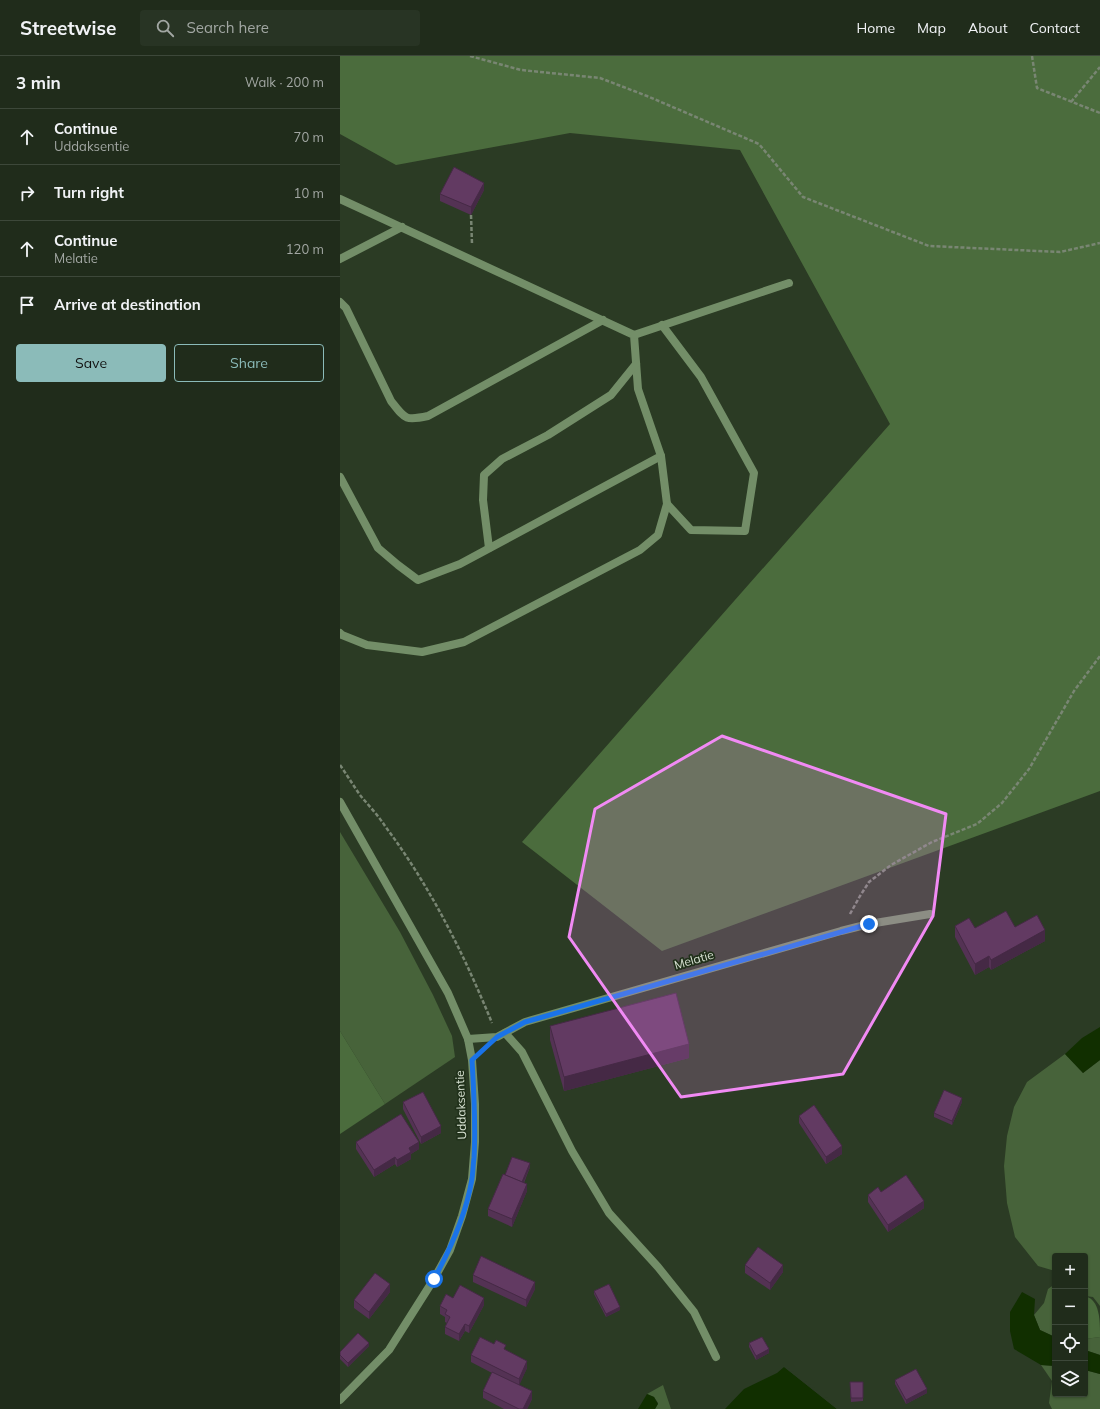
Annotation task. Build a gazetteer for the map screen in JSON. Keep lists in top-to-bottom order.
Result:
{
  "streets": {
    "street": ["Melatie", "Uddaksentie"]
  },
  "crossings": [
    ["Melatie", "Uddaksentie"]
  ],
  "page": {
    "header": "Streetwise",
    "search": "Search here",
    "nav": [
      "Home",
      "Map",
      "About",
      "Contact"
    ],
    "heading": ["3 min", "Walk · 200 m"],
    "list": [
      ["Continue", "Uddaksentie", "70 m"],
      ["Turn right", "10 m"],
      ["Continue", "Melatie", "120 m"],
      "Arrive at destination"
    ],
    "buttons": ["Save", "Share"],
    "map_buttons": ["+", "−"]
  }
}
